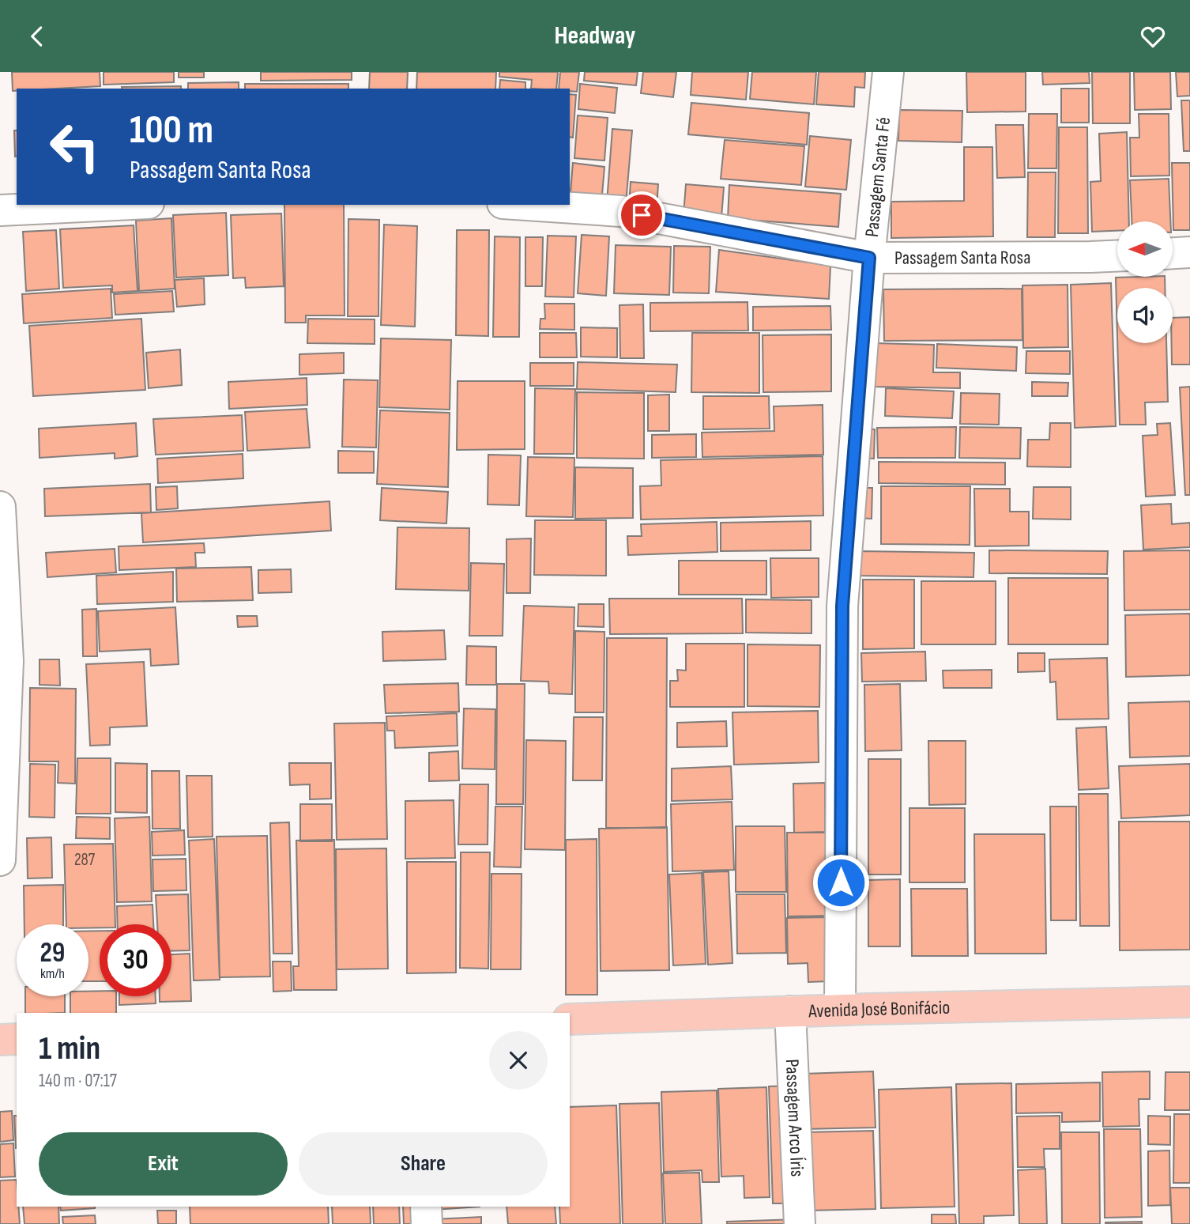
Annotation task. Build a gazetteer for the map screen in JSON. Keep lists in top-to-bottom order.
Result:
{
  "streets": {
    "main road": ["Avenida José Bonifácio"],
    "street": ["Passagem Santa Fé", "Passagem Santa Rosa", "Passagem Arco Íris"]
  },
  "crossings": [
    ["Passagem Santa Fé", "Passagem Santa Rosa"],
    ["Passagem Santa Fé", "Avenida José Bonifácio"],
    ["Avenida José Bonifácio", "Passagem Arco Íris"]
  ],
  "house_numbers": ["287"],
  "north": "left",
  "page": {
    "header": "Headway",
    "turn": ["100 m", "Passagem Santa Rosa"],
    "speed": "29 km/h",
    "limit": "30",
    "heading": ["1 min", "140 m · 07:17"],
    "buttons": ["Exit", "Share"]
  }
}
